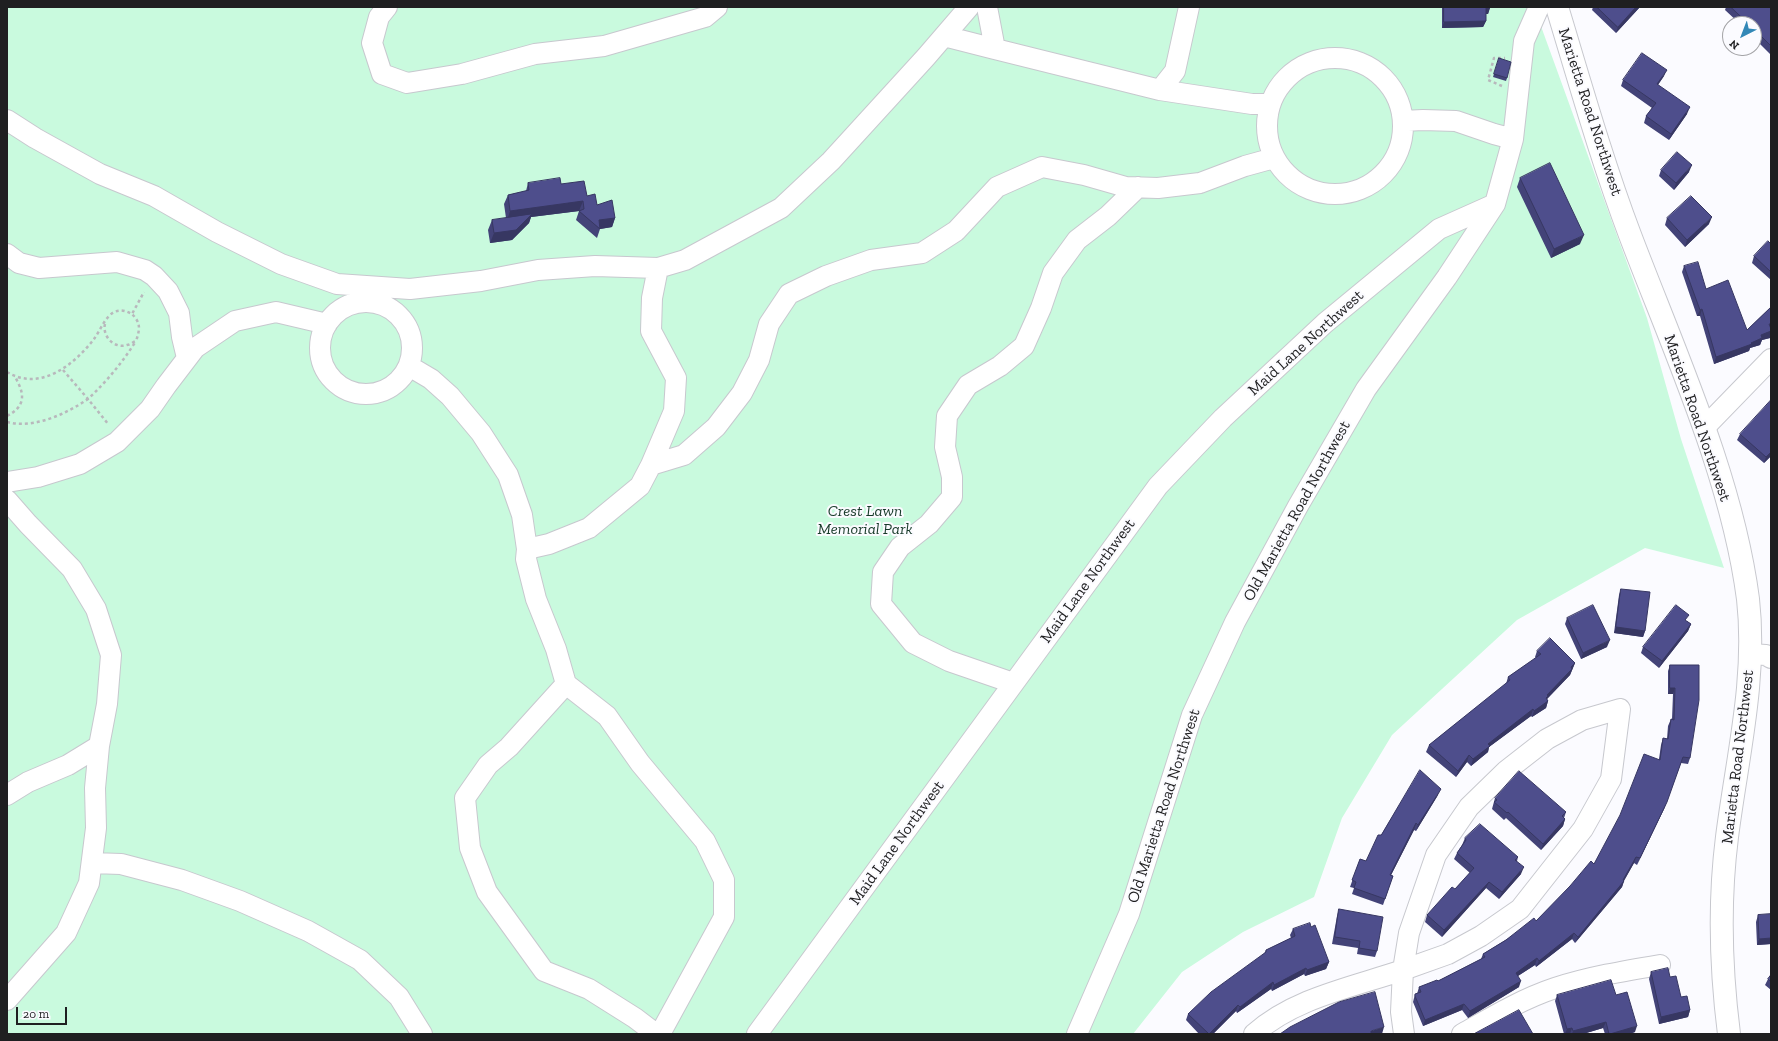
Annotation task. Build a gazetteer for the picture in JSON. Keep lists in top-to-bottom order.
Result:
{
  "streets": {
    "main road": ["Marietta Road Northwest"],
    "street": ["Maid Lane Northwest", "Old Marietta Road Northwest"]
  },
  "crossings": [
    ["Maid Lane Northwest", "Old Marietta Road Northwest"]
  ],
  "parks": ["Crest Lawn Memorial Park"],
  "scale_bar": "20 m",
  "north": "bottom left"
}
